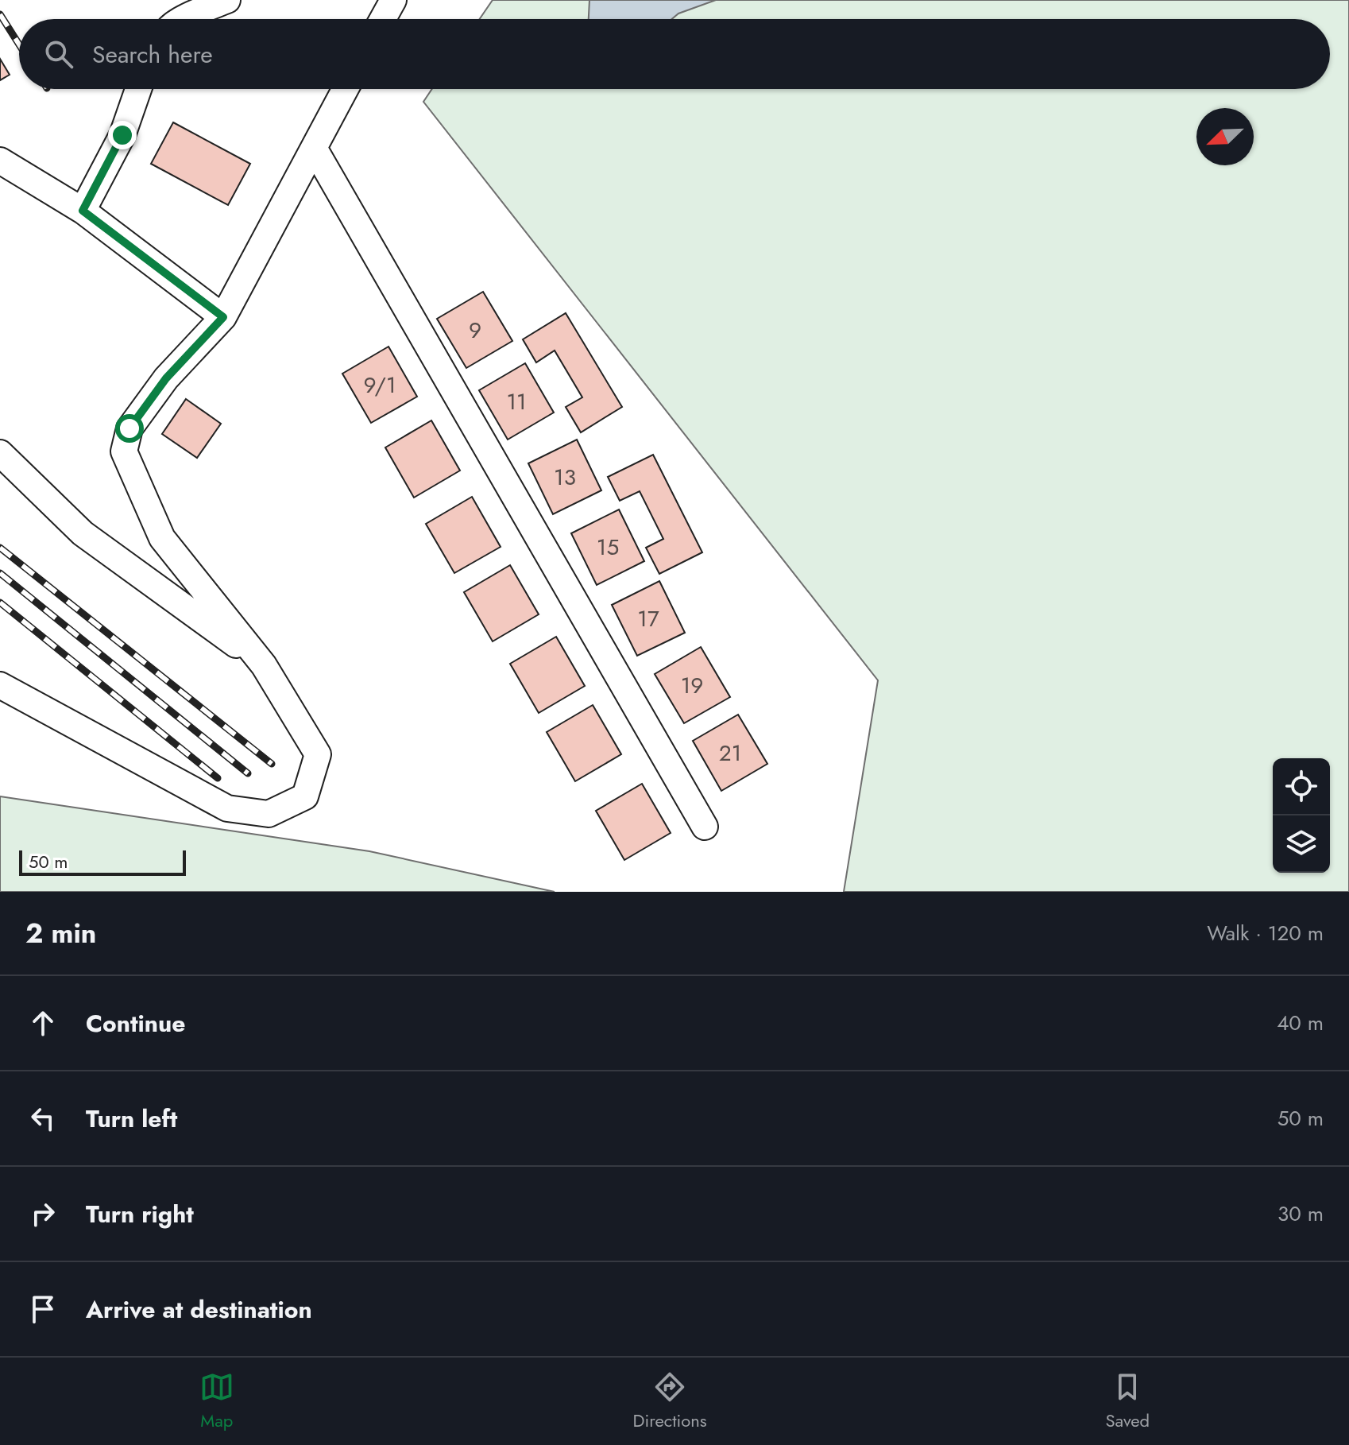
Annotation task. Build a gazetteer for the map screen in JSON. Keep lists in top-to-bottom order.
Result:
{
  "house_numbers": [
    "9",
    "9/1",
    "11",
    "13",
    "15",
    "17",
    "19",
    "21"
  ],
  "scale_bar": "50 m",
  "north": "bottom left",
  "page": {
    "search": "Search here",
    "scale": "50 m",
    "heading": ["2 min", "Walk · 120 m"],
    "list": [
      ["Continue", "40 m"],
      ["Turn left", "50 m"],
      ["Turn right", "30 m"],
      "Arrive at destination"
    ],
    "nav": ["Map", "Directions", "Saved"]
  }
}
